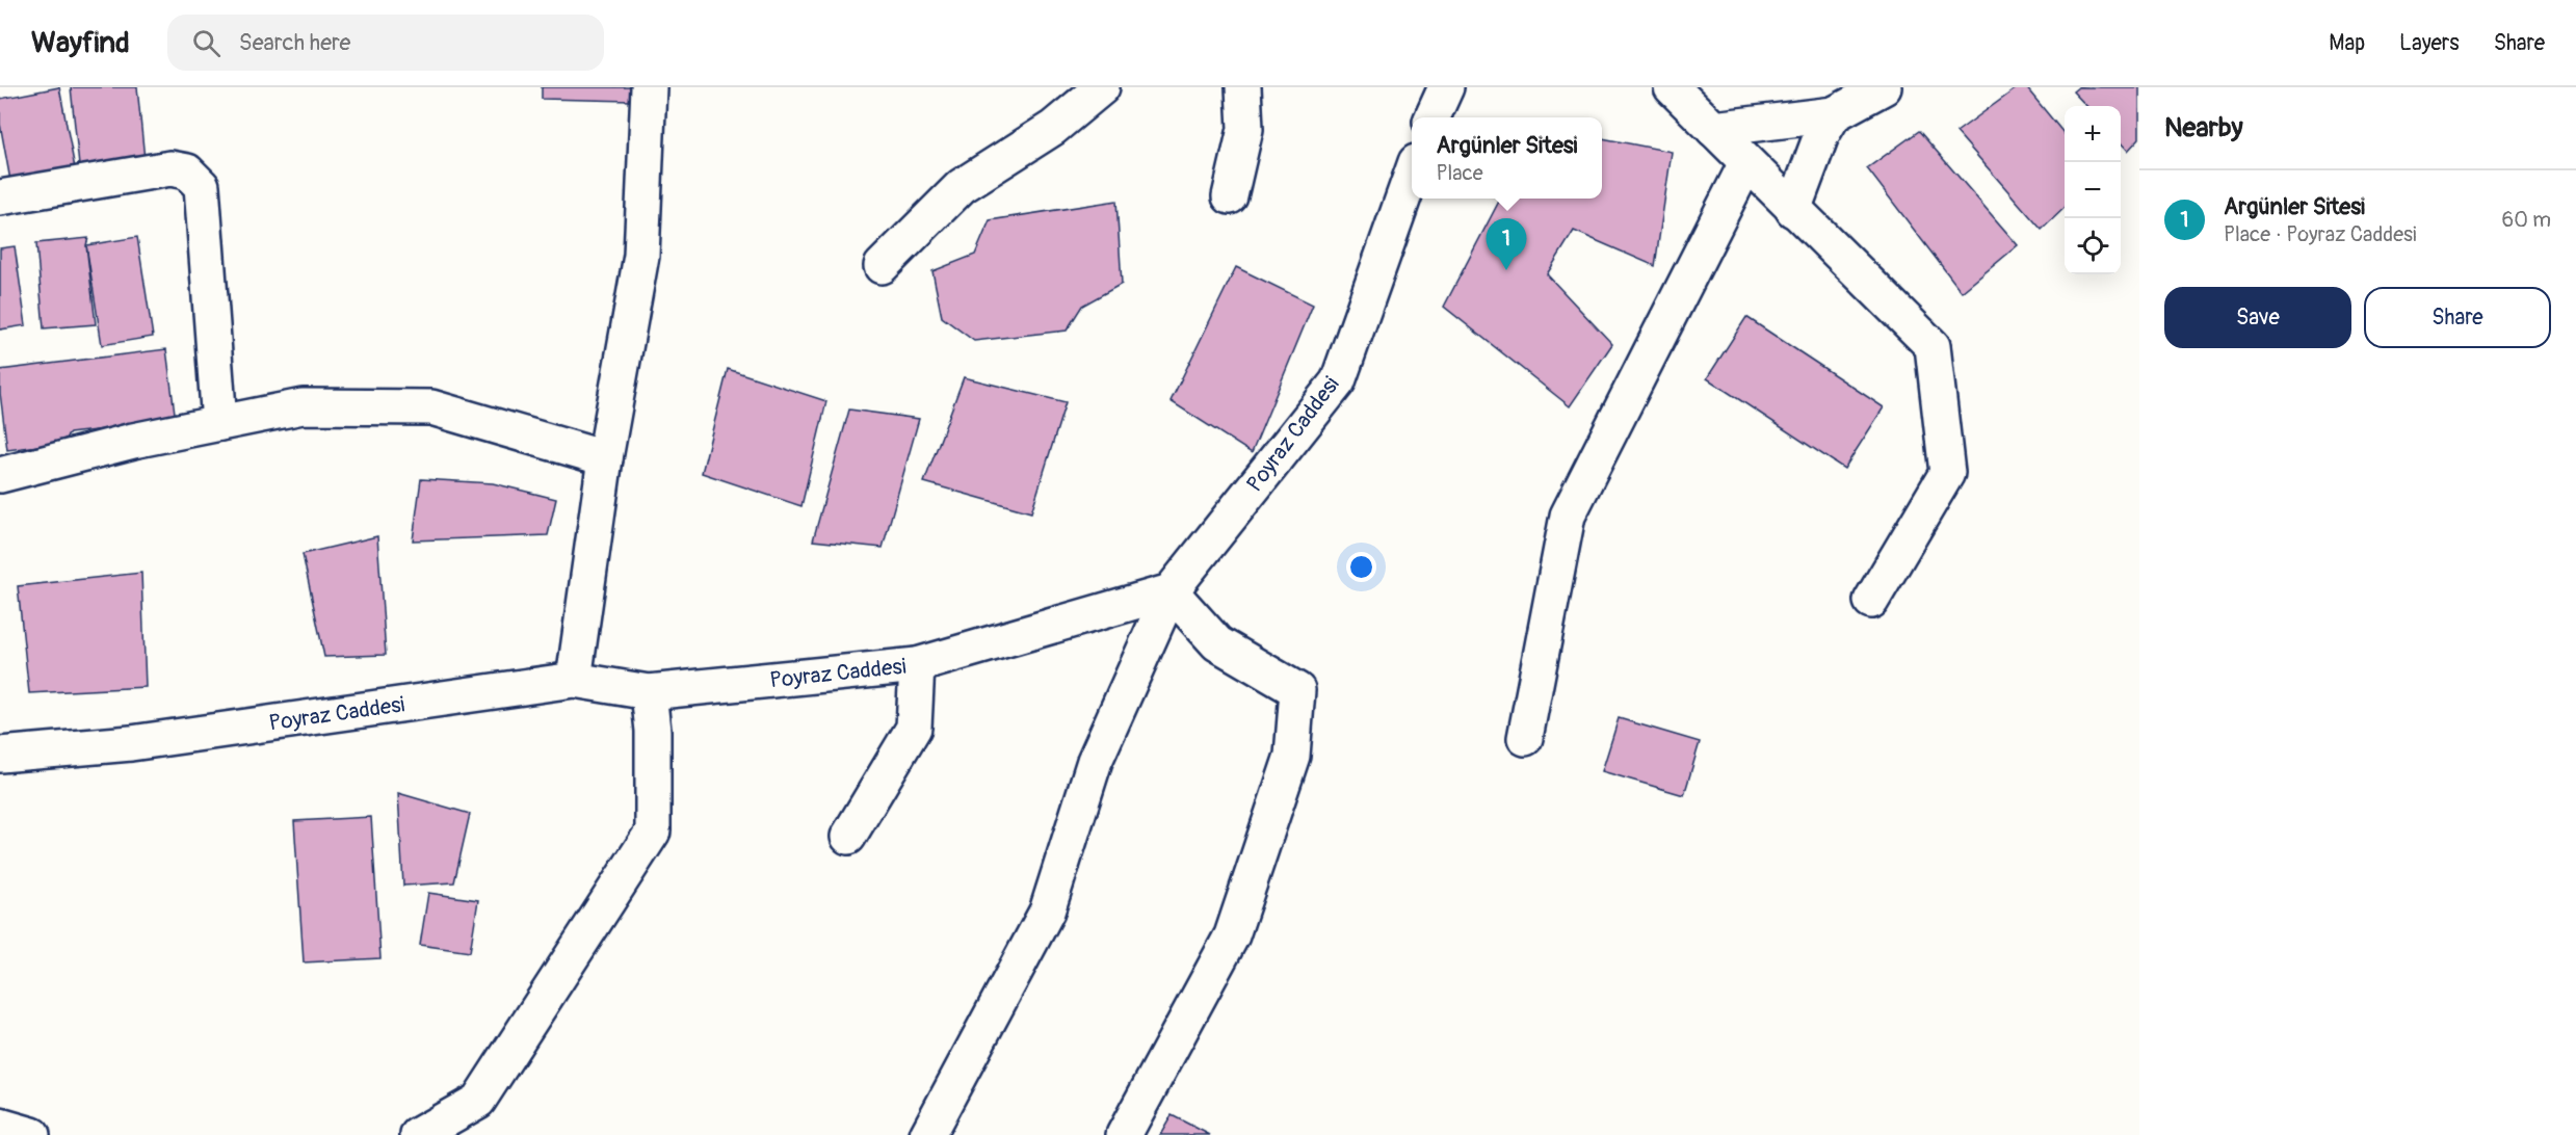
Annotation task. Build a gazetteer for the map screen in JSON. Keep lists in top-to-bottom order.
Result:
{
  "streets": {
    "street": ["Poyraz Caddesi"]
  },
  "page": {
    "header": "Wayfind",
    "search": "Search here",
    "nav": ["Map", "Layers", "Share"],
    "heading": "Nearby",
    "map_buttons": ["+", "−"],
    "popup": ["Argünler Sitesi", "Place"],
    "list": [
      {
        "mark": "1",
        "name": "Argünler Sitesi",
        "note": "Place · Poyraz Caddesi",
        "value": "60 m"
      }
    ],
    "pins": "1",
    "buttons": ["Save", "Share"]
  }
}
